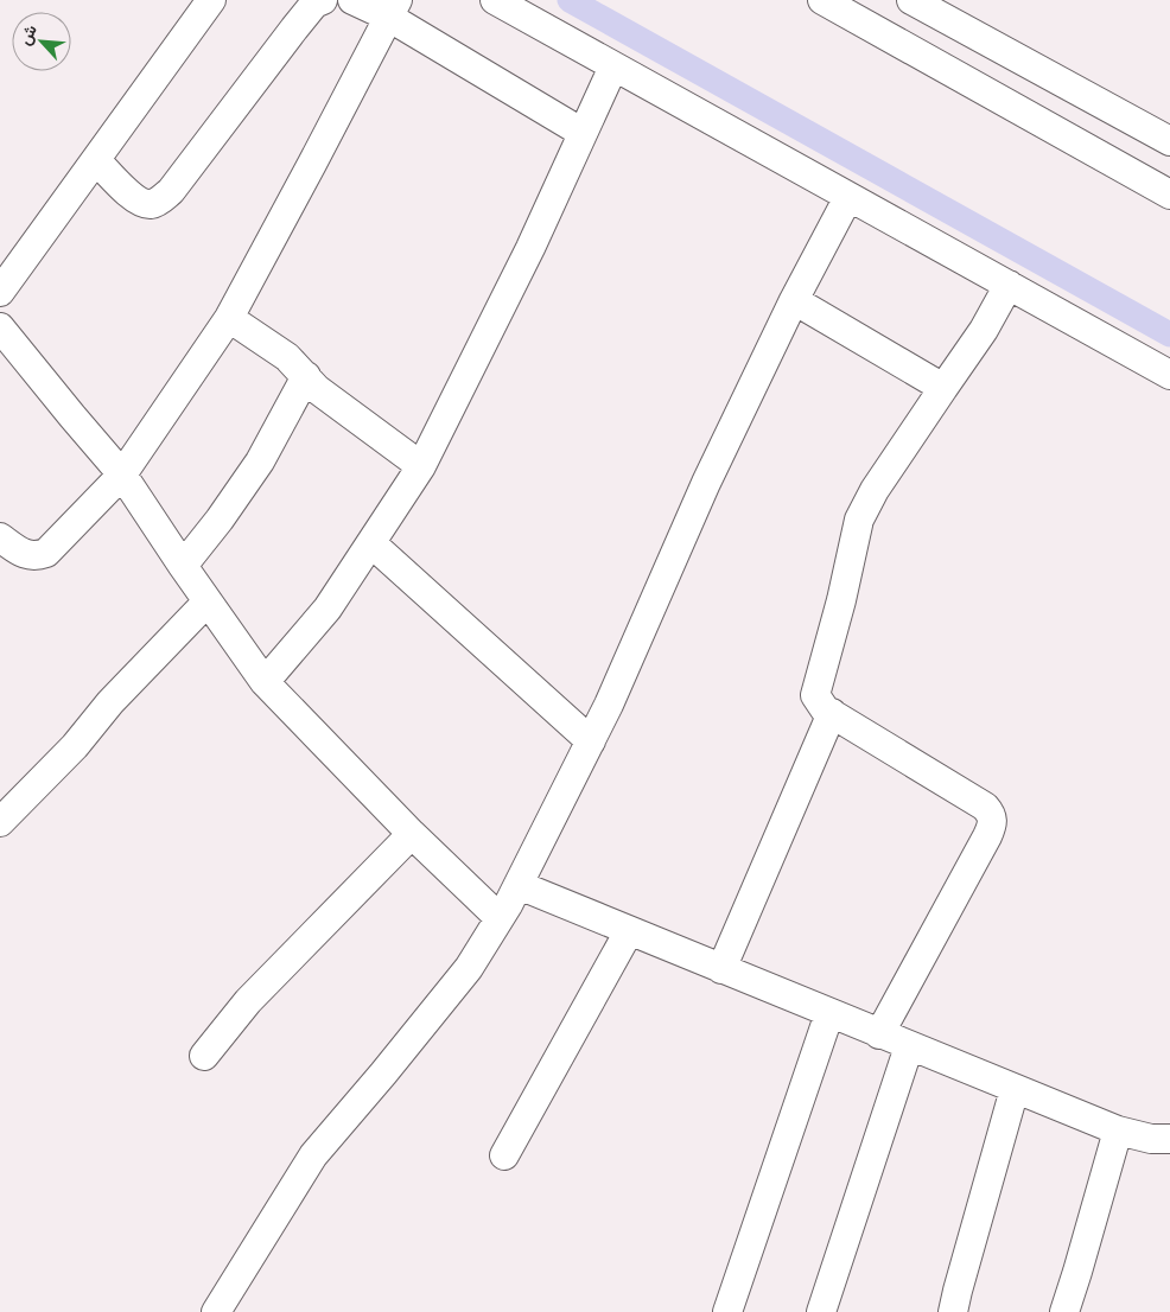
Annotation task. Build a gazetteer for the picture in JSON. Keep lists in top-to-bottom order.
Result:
{
  "north": "top left"
}
